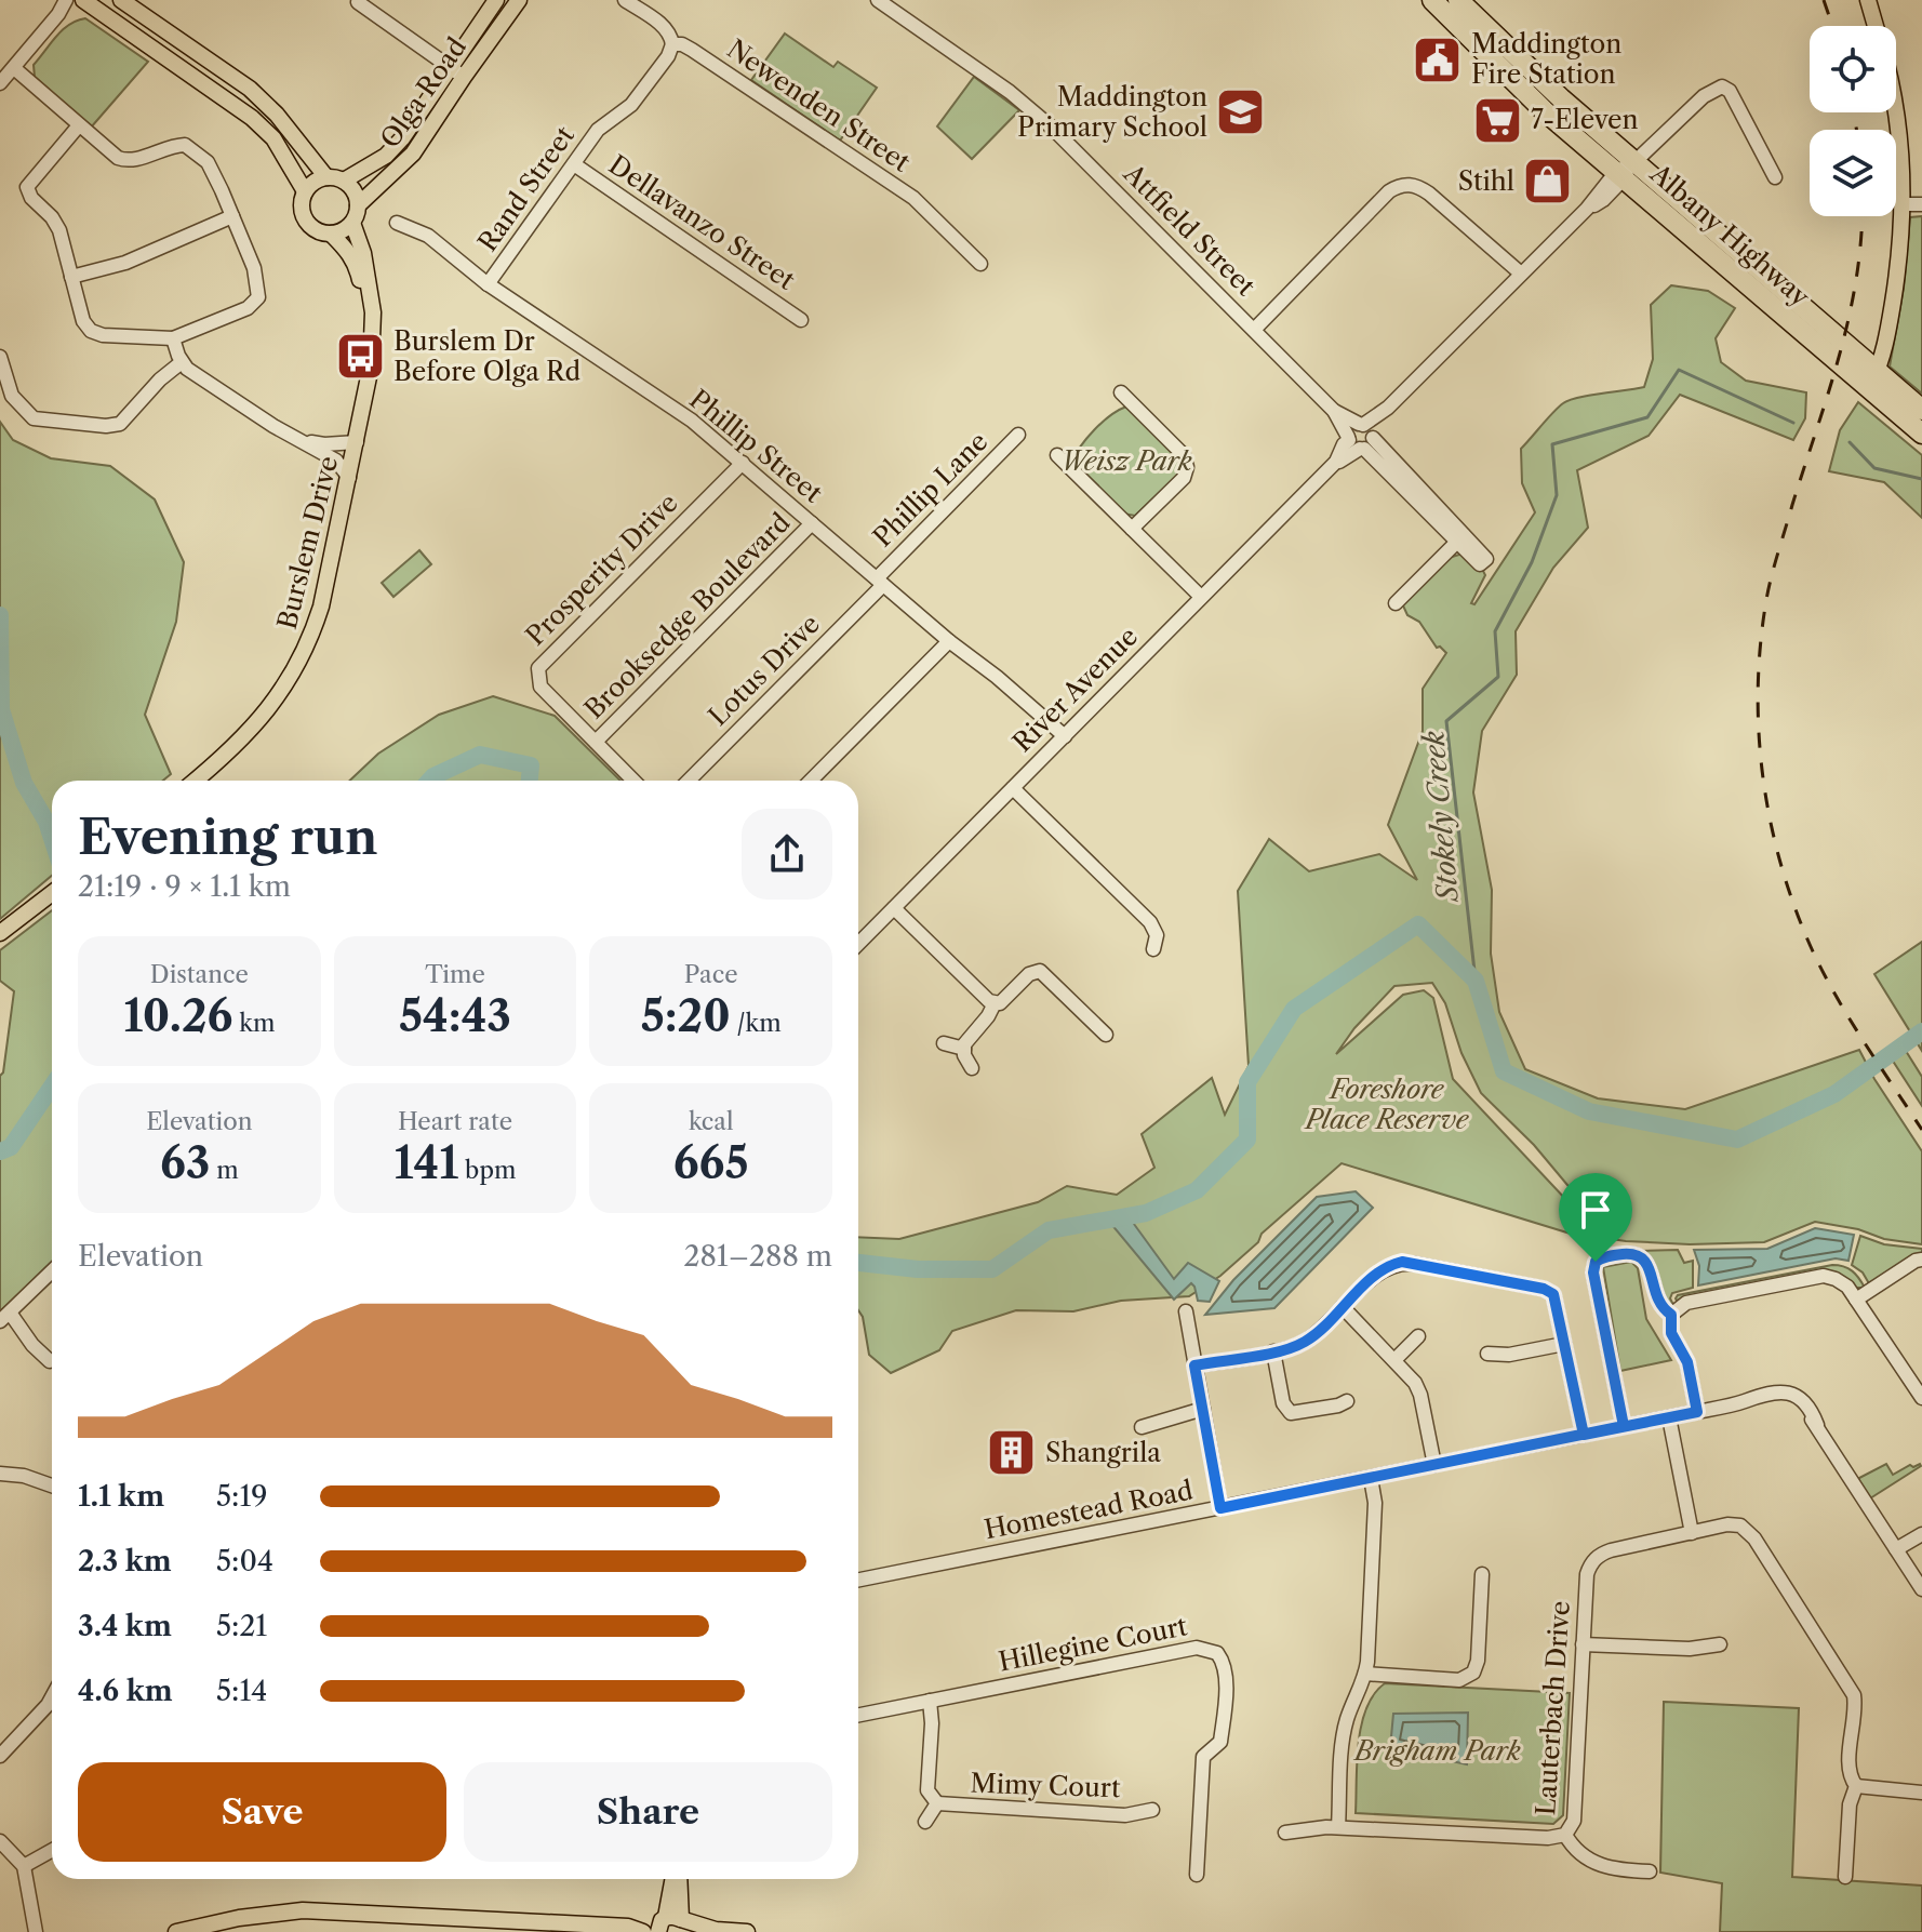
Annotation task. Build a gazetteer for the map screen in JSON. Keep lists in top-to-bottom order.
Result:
{
  "streets": {
    "highway": ["Albany Highway"],
    "main road": ["Olga Road", "Burslem Drive"],
    "street": [
      "Newenden Street",
      "Rand Street",
      "Dellavanzo Street",
      "Attfield Street",
      "Phillip Street",
      "Phillip Lane",
      "Prosperity Drive",
      "Brooksedge Boulevard",
      "Lotus Drive",
      "River Avenue",
      "Homestead Road",
      "Hillegine Court",
      "Lauterbach Drive",
      "Mimy Court"
    ]
  },
  "crossings": [
    ["Olga Road", "Burslem Drive"],
    ["Newenden Street", "Rand Street"],
    ["Rand Street", "Dellavanzo Street"],
    ["Rand Street", "Phillip Street"],
    ["Attfield Street", "River Avenue"],
    ["Phillip Street", "Phillip Lane"],
    ["Phillip Street", "Prosperity Drive"],
    ["Phillip Street", "Brooksedge Boulevard"],
    ["Phillip Street", "Lotus Drive"],
    ["Phillip Street", "River Avenue"],
    ["Phillip Lane", "Lotus Drive"],
    ["Prosperity Drive", "Brooksedge Boulevard"],
    ["Hillegine Court", "Mimy Court"]
  ],
  "water": ["Stokely Creek"],
  "parks": ["Weisz Park", "Foreshore Place Reserve", "Brigham Park"],
  "places": {
    "public building": ["Maddington Fire Station"],
    "school or university": ["Maddington Primary School"],
    "supermarket": ["7-Eleven"],
    "shop": ["Stihl"],
    "bus stop": ["Burslem Dr Before Olga Rd"],
    "building": ["Shangrila"]
  },
  "page": {
    "heading": ["Evening run", "21:19 · 9 × 1.1 km"],
    "stats": [
      ["Distance", "10.26 km"],
      ["Time", "54:43"],
      ["Pace", "5:20 /km"],
      ["Elevation", "63 m"],
      ["Heart rate", "141 bpm"],
      ["kcal", "665"]
    ],
    "chart": ["Elevation", "281–288 m"],
    "list": [
      {
        "name": "1.1 km",
        "note": "5:19"
      },
      {
        "name": "2.3 km",
        "note": "5:04"
      },
      {
        "name": "3.4 km",
        "note": "5:21"
      },
      {
        "name": "4.6 km",
        "note": "5:14"
      }
    ],
    "buttons": ["Save", "Share"]
  }
}
